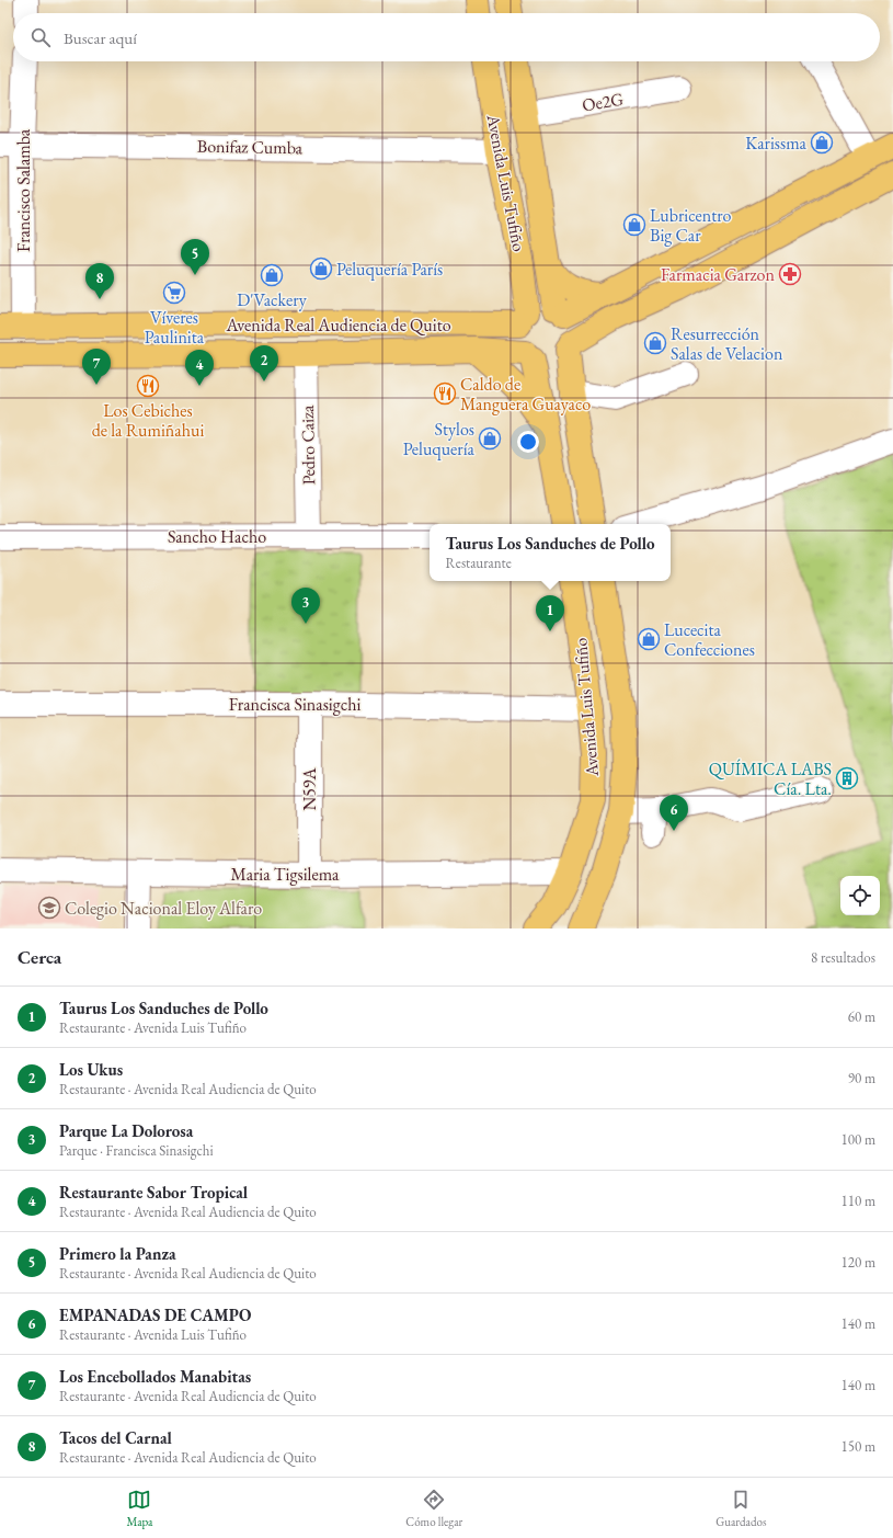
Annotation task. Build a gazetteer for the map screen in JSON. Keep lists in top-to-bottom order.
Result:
{
  "streets": {
    "main road": ["Avenida Luis Tufiño", "Avenida Real Audiencia de Quito"],
    "street": [
      "Oe2G",
      "Bonifaz Cumba",
      "Francisco Salamba",
      "Pedro Caiza",
      "Sancho Hacho",
      "Francisca Sinasigchi",
      "N59A",
      "Maria Tigsilema"
    ]
  },
  "crossings": [
    ["Oe2G", "Avenida Luis Tufiño"],
    ["Bonifaz Cumba", "Avenida Luis Tufiño"],
    ["Bonifaz Cumba", "Francisco Salamba"],
    ["Avenida Luis Tufiño", "Avenida Real Audiencia de Quito"],
    ["Avenida Luis Tufiño", "Francisca Sinasigchi"],
    ["Avenida Luis Tufiño", "Maria Tigsilema"],
    ["Francisco Salamba", "Avenida Real Audiencia de Quito"],
    ["Avenida Real Audiencia de Quito", "Pedro Caiza"],
    ["Pedro Caiza", "Sancho Hacho"],
    ["Francisca Sinasigchi", "N59A"],
    ["N59A", "Maria Tigsilema"]
  ],
  "places": {
    "shop": [
      "Karissma",
      "Lubricentro Big Car",
      "Peluquería París",
      "D'Vackery",
      "Resurrección Salas de Velacion",
      "Stylos Peluquería",
      "Lucecita Confecciones"
    ],
    "pharmacy": ["Farmacia Garzon"],
    "supermarket": ["Víveres Paulinita"],
    "restaurant": ["Los Cebiches de la Rumiñahui", "Caldo de Manguera Guayaco"],
    "building": ["QUÍMICA LABS Cía. Lta."],
    "school or university": ["Colegio Nacional Eloy Alfaro"]
  },
  "page": {
    "search": "Buscar aquí",
    "pins": [
      "5",
      "8",
      "2",
      "7",
      "4",
      "3",
      "1",
      "6"
    ],
    "popup": ["Taurus Los Sanduches de Pollo", "Restaurante"],
    "heading": ["Cerca", "8 resultados"],
    "list": [
      {
        "mark": "1",
        "name": "Taurus Los Sanduches de Pollo",
        "note": "Restaurante · Avenida Luis Tufiño",
        "value": "60 m"
      },
      {
        "mark": "2",
        "name": "Los Ukus",
        "note": "Restaurante · Avenida Real Audiencia de Quito",
        "value": "90 m"
      },
      {
        "mark": "3",
        "name": "Parque La Dolorosa",
        "note": "Parque · Francisca Sinasigchi",
        "value": "100 m"
      },
      {
        "mark": "4",
        "name": "Restaurante Sabor Tropical",
        "note": "Restaurante · Avenida Real Audiencia de Quito",
        "value": "110 m"
      },
      {
        "mark": "5",
        "name": "Primero la Panza",
        "note": "Restaurante · Avenida Real Audiencia de Quito",
        "value": "120 m"
      },
      {
        "mark": "6",
        "name": "EMPANADAS DE CAMPO",
        "note": "Restaurante · Avenida Luis Tufiño",
        "value": "140 m"
      },
      {
        "mark": "7",
        "name": "Los Encebollados Manabitas",
        "note": "Restaurante · Avenida Real Audiencia de Quito",
        "value": "140 m"
      },
      {
        "mark": "8",
        "name": "Tacos del Carnal",
        "note": "Restaurante · Avenida Real Audiencia de Quito",
        "value": "150 m"
      }
    ],
    "nav": ["Mapa", "Cómo llegar", "Guardados"]
  }
}
